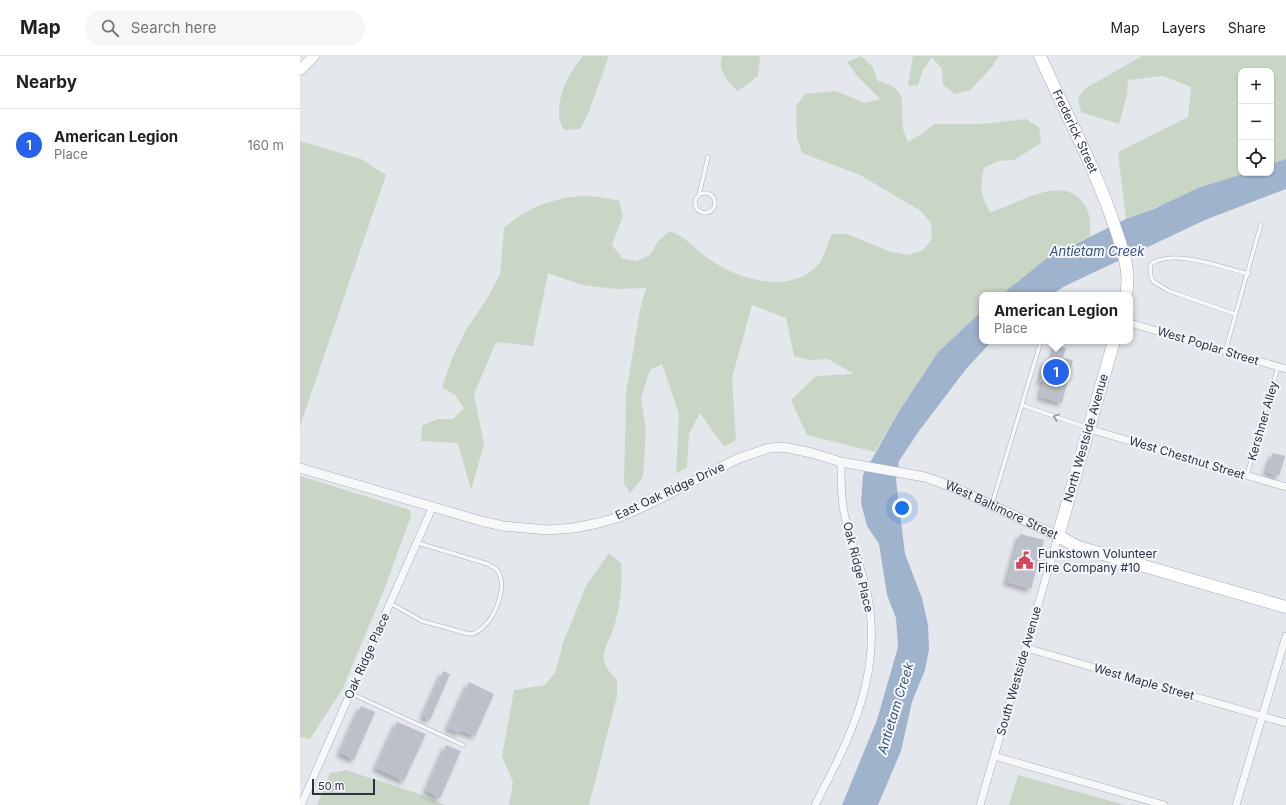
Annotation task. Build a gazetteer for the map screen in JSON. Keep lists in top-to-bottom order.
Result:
{
  "streets": {
    "main road": ["Frederick Street", "North Westside Avenue", "West Baltimore Street"],
    "street": [
      "West Poplar Street",
      "West Chestnut Street",
      "East Oak Ridge Drive",
      "Oak Ridge Place",
      "South Westside Avenue",
      "West Maple Street"
    ],
    "lane": ["Kershner Alley"]
  },
  "crossings": [
    ["West Poplar Street", "Kershner Alley"],
    ["Kershner Alley", "West Chestnut Street"],
    ["North Westside Avenue", "West Chestnut Street"],
    ["North Westside Avenue", "West Baltimore Street"],
    ["North Westside Avenue", "South Westside Avenue"],
    ["East Oak Ridge Drive", "West Baltimore Street"],
    ["East Oak Ridge Drive", "Oak Ridge Place"],
    ["West Baltimore Street", "South Westside Avenue"],
    ["South Westside Avenue", "West Maple Street"]
  ],
  "water": ["Antietam Creek"],
  "places": {
    "public building": ["Funkstown Volunteer Fire Company #10"]
  },
  "scale_bar": "50 m",
  "page": {
    "header": "Map",
    "search": "Search here",
    "nav": ["Map", "Layers", "Share"],
    "heading": "Nearby",
    "map_buttons": ["+", "−"],
    "list": [
      {
        "mark": "1",
        "name": "American Legion",
        "note": "Place",
        "value": "160 m"
      }
    ],
    "popup": ["American Legion", "Place"],
    "pins": "1",
    "scale": "50 m"
  }
}
